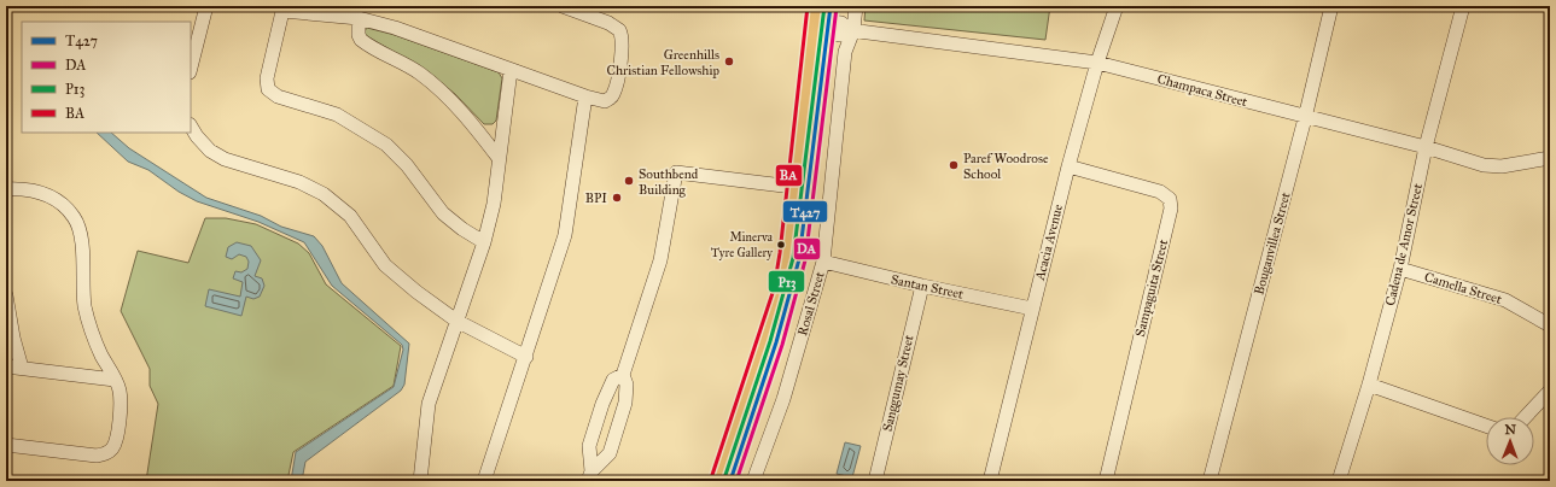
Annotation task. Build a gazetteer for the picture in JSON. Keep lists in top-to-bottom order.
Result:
{
  "streets": {
    "street": [
      "Champaca Street",
      "Acacia Avenue",
      "Bouganvillea Street",
      "Cadena de Amor Street",
      "Santan Street",
      "Sampaguita Street",
      "Camella Street",
      "Rosal Street",
      "Sanggumay Street"
    ]
  },
  "crossings": [
    ["Champaca Street", "Acacia Avenue"],
    ["Champaca Street", "Bouganvillea Street"],
    ["Champaca Street", "Cadena de Amor Street"],
    ["Champaca Street", "Rosal Street"],
    ["Acacia Avenue", "Santan Street"],
    ["Acacia Avenue", "Sampaguita Street"],
    ["Cadena de Amor Street", "Camella Street"],
    ["Santan Street", "Rosal Street"],
    ["Santan Street", "Sanggumay Street"]
  ],
  "places": [
    "Greenhills Christian Fellowship",
    "Paref Woodrose School",
    "Southbend Building",
    "BPI",
    "Minerva Tyre Gallery"
  ],
  "lines": [
    "transit line T427",
    "transit line P13",
    "transit line BA",
    "transit line DA"
  ],
  "legend": [
    "T427",
    "DA",
    "P13",
    "BA"
  ],
  "north": "top"
}
